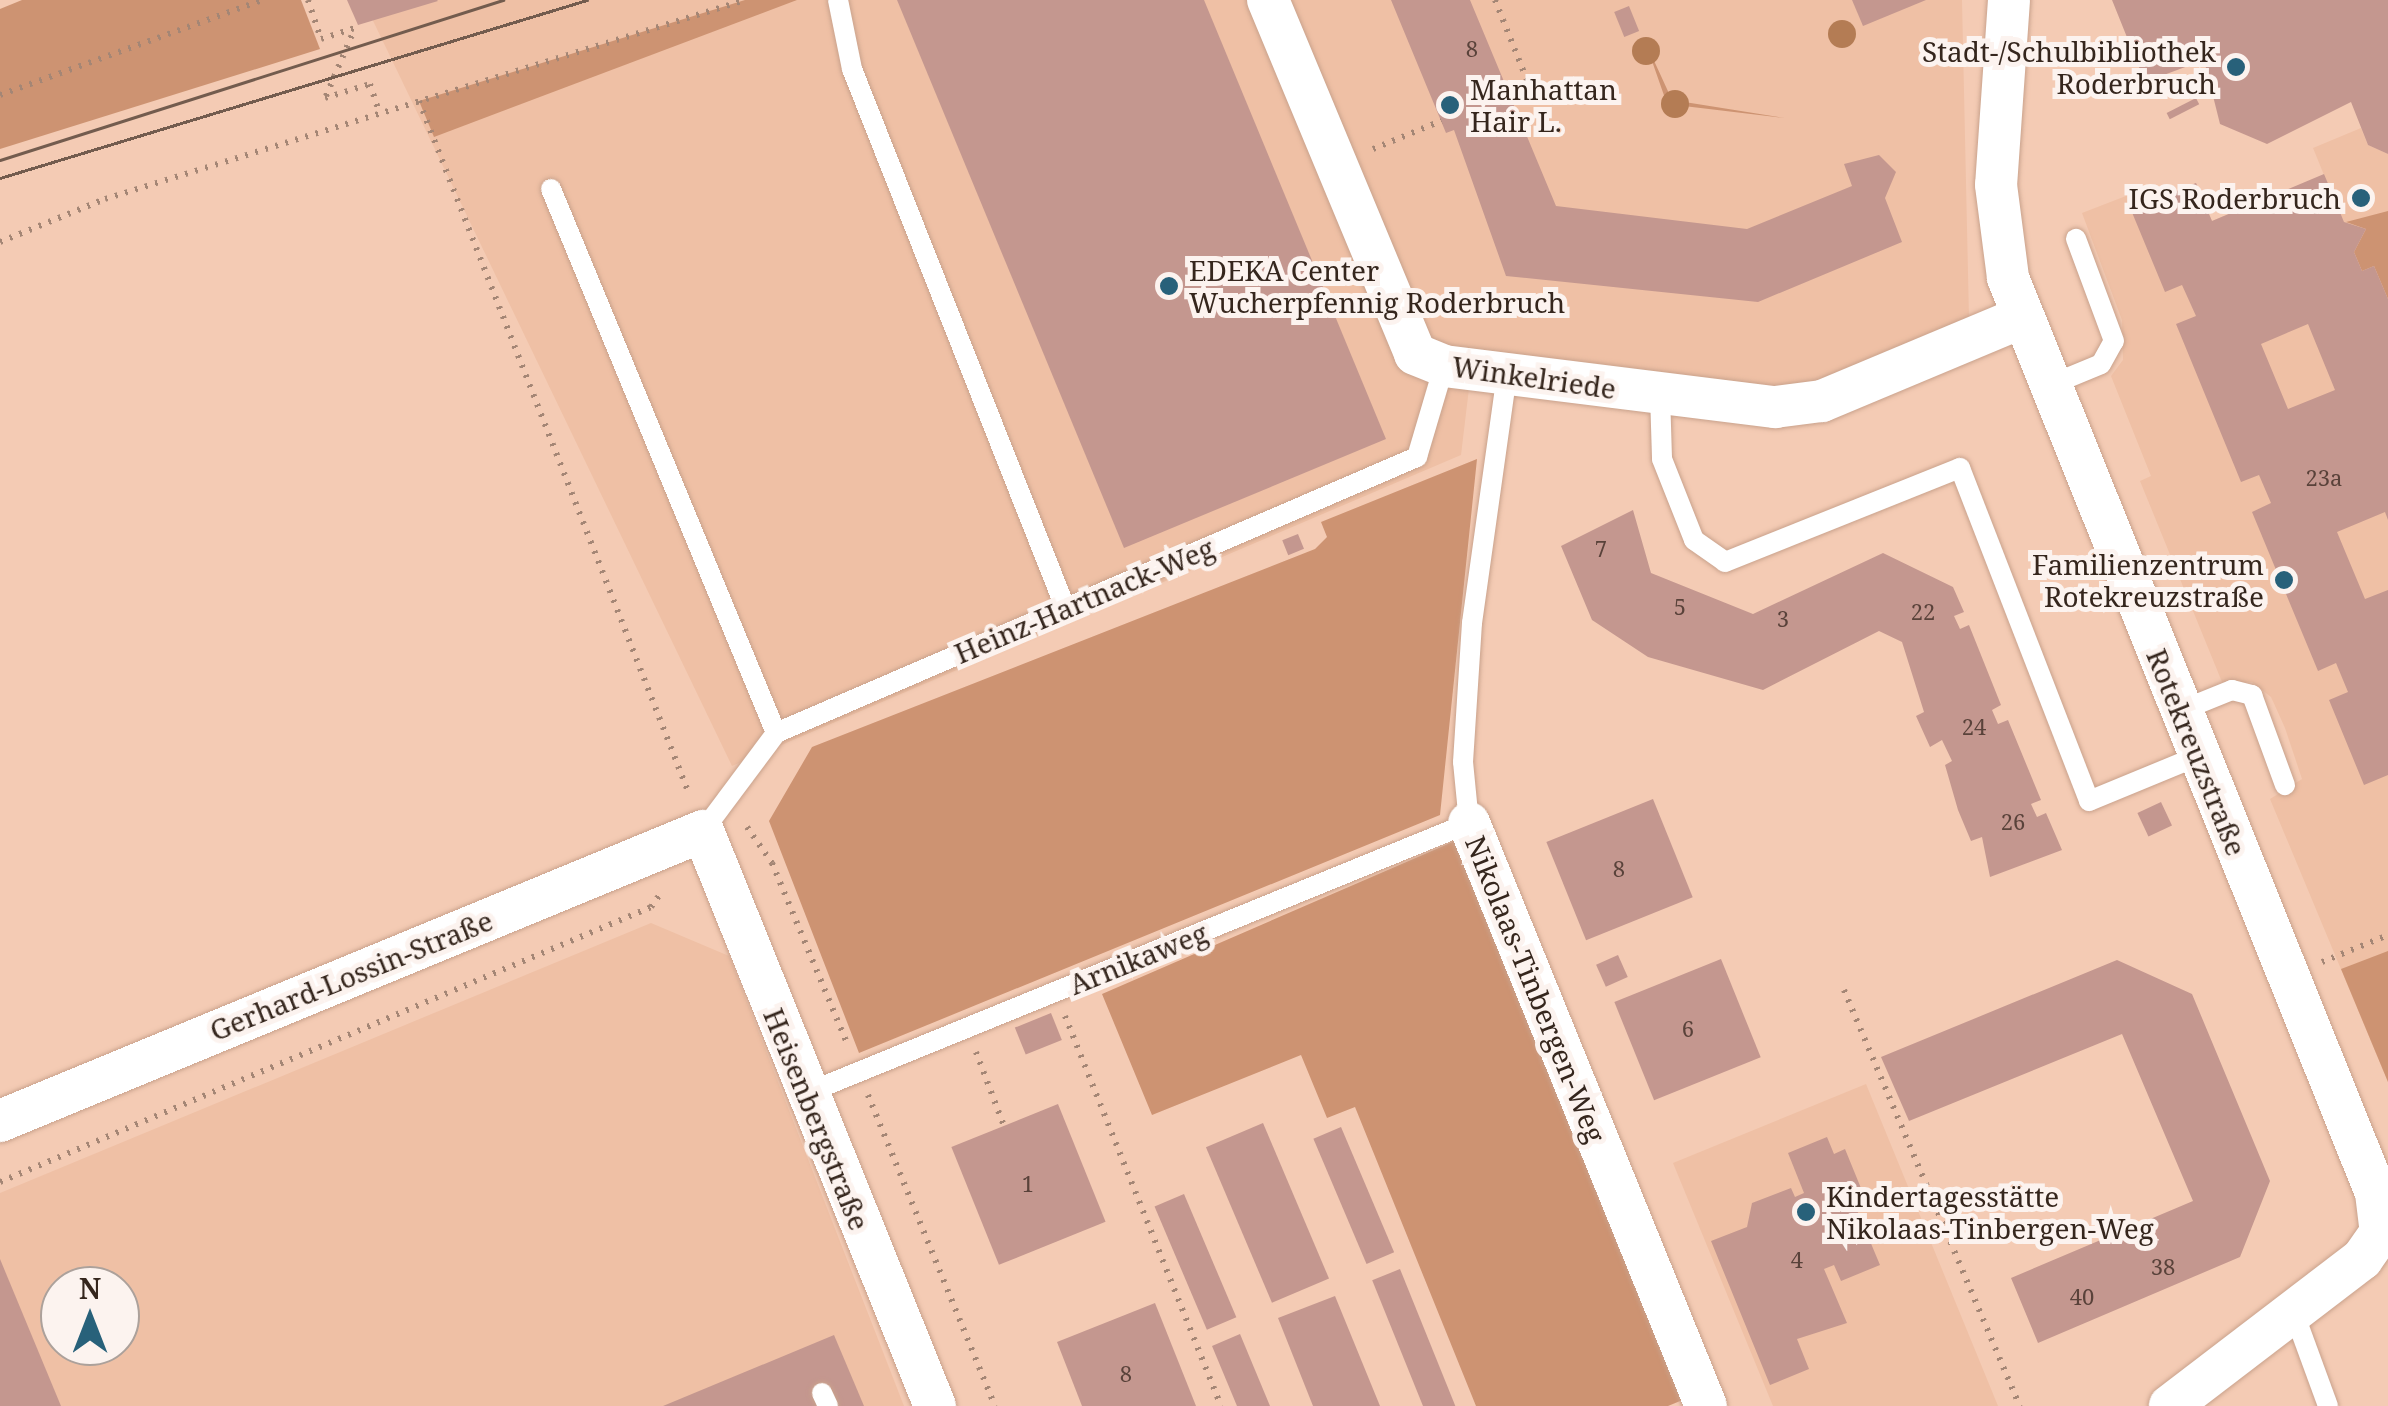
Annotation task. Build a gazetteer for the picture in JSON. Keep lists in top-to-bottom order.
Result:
{
  "streets": {
    "street": [
      "Winkelriede",
      "Rotekreuzstraße",
      "Gerhard-Lossin-Straße",
      "Nikolaas-Tinbergen-Weg",
      "Heisenbergstraße"
    ],
    "lane": ["Heinz-Hartnack-Weg", "Arnikaweg"]
  },
  "crossings": [
    ["Winkelriede", "Heinz-Hartnack-Weg"],
    ["Winkelriede", "Rotekreuzstraße"],
    ["Winkelriede", "Nikolaas-Tinbergen-Weg"],
    ["Arnikaweg", "Nikolaas-Tinbergen-Weg"],
    ["Arnikaweg", "Heisenbergstraße"],
    ["Gerhard-Lossin-Straße", "Heisenbergstraße"]
  ],
  "places": [
    "Stadt-/Schulbibliothek Roderbruch",
    "Manhattan Hair L.",
    "IGS Roderbruch",
    "EDEKA Center Wucherpfennig Roderbruch",
    "Familienzentrum Rotekreuzstraße",
    "Kindertagesstätte Nikolaas-Tinbergen-Weg"
  ],
  "house_numbers": [
    "8",
    "23a",
    "7",
    "5",
    "22",
    "3",
    "24",
    "26",
    "8",
    "6",
    "1",
    "4",
    "38",
    "40",
    "8"
  ],
  "north": "top"
}
